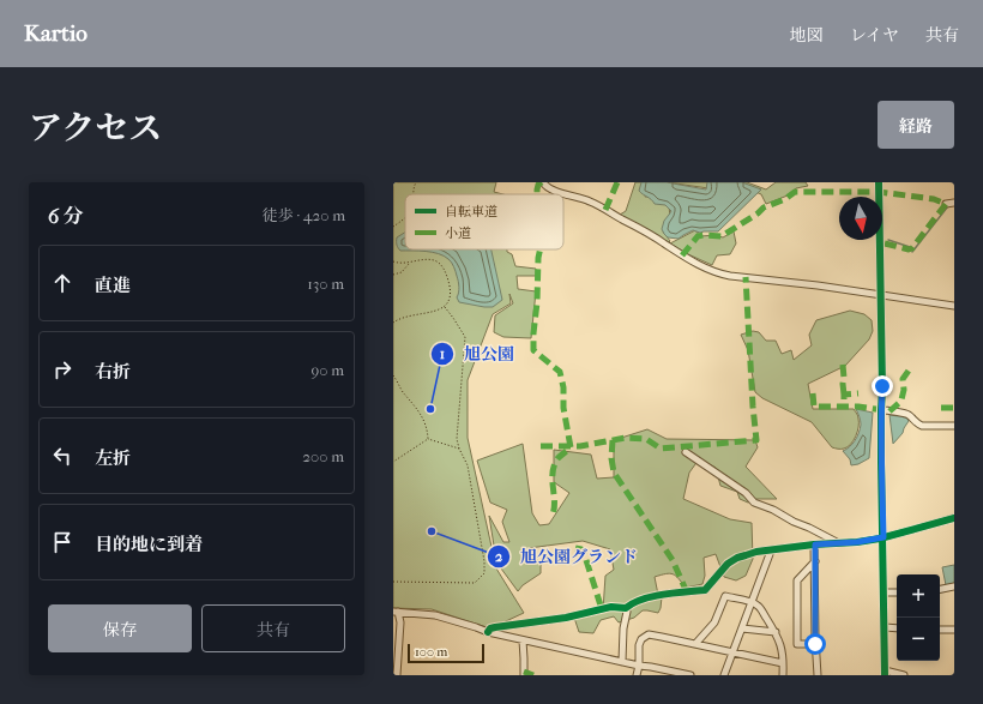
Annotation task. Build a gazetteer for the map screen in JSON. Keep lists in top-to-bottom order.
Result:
{
  "places": ["旭公園", "旭公園グランド"],
  "legend": ["自転車道", "小道"],
  "scale_bar": "100 m",
  "north": "bottom",
  "page": {
    "header": "Kartio",
    "nav": ["地図", "レイヤ", "共有"],
    "title": "アクセス",
    "buttons": [
      "経路",
      ["保存", "共有"]
    ],
    "heading": ["6 分", "徒歩 · 420 m"],
    "list": [
      ["直進", "130 m"],
      ["右折", "90 m"],
      ["左折", "200 m"],
      "目的地に到着"
    ],
    "map_buttons": ["+", "−"],
    "scale": "100 m"
  }
}
